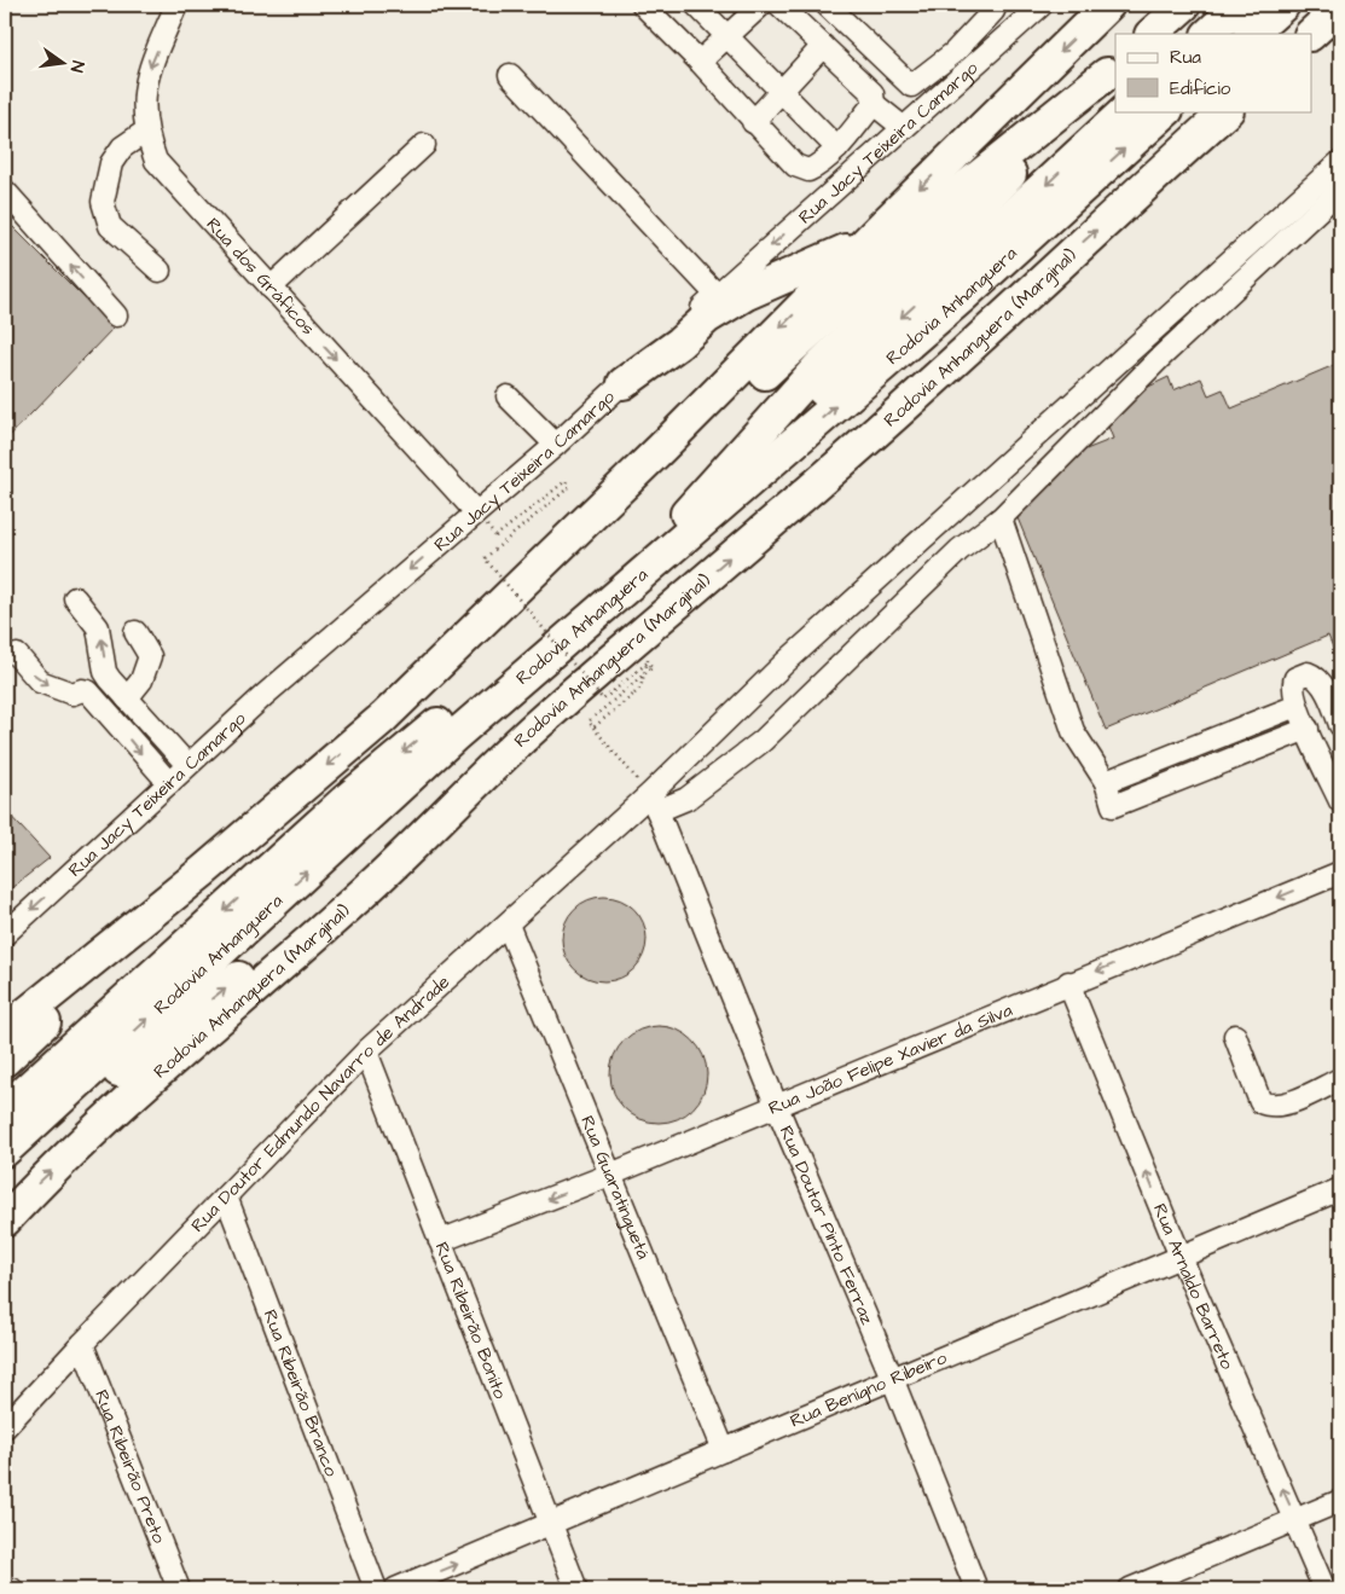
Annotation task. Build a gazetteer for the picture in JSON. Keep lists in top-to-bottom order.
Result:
{
  "streets": {
    "highway": ["Rodovia Anhanguera", "Rodovia Anhanguera (Marginal)"],
    "street": [
      "Rua Jacy Teixeira Camargo",
      "Rua dos Gráficos",
      "Rua João Felipe Xavier da Silva",
      "Rua Doutor Edmundo Navarro de Andrade",
      "Rua Guaratinguetá",
      "Rua Doutor Pinto Ferraz",
      "Rua Arnaldo Barreto",
      "Rua Ribeirão Bonito",
      "Rua Benígno Ribeiro",
      "Rua Ribeirão Branco",
      "Rua Ribeirão Preto"
    ]
  },
  "crossings": [
    ["Rua Jacy Teixeira Camargo", "Rua dos Gráficos"],
    ["Rua João Felipe Xavier da Silva", "Rua Guaratinguetá"],
    ["Rua João Felipe Xavier da Silva", "Rua Doutor Pinto Ferraz"],
    ["Rua João Felipe Xavier da Silva", "Rua Arnaldo Barreto"],
    ["Rua João Felipe Xavier da Silva", "Rua Ribeirão Bonito"],
    ["Rua Doutor Edmundo Navarro de Andrade", "Rua Guaratinguetá"],
    ["Rua Doutor Edmundo Navarro de Andrade", "Rua Doutor Pinto Ferraz"],
    ["Rua Doutor Edmundo Navarro de Andrade", "Rua Ribeirão Bonito"],
    ["Rua Doutor Edmundo Navarro de Andrade", "Rua Ribeirão Branco"],
    ["Rua Doutor Edmundo Navarro de Andrade", "Rua Ribeirão Preto"],
    ["Rua Guaratinguetá", "Rua Benígno Ribeiro"],
    ["Rua Doutor Pinto Ferraz", "Rua Benígno Ribeiro"],
    ["Rua Arnaldo Barreto", "Rua Benígno Ribeiro"],
    ["Rua Ribeirão Bonito", "Rua Benígno Ribeiro"]
  ],
  "one_way": ["Rua Jacy Teixeira Camargo", "Rua dos Gráficos", "Rua Arnaldo Barreto"],
  "legend": ["Rua", "Edifício"],
  "north": "right"
}
